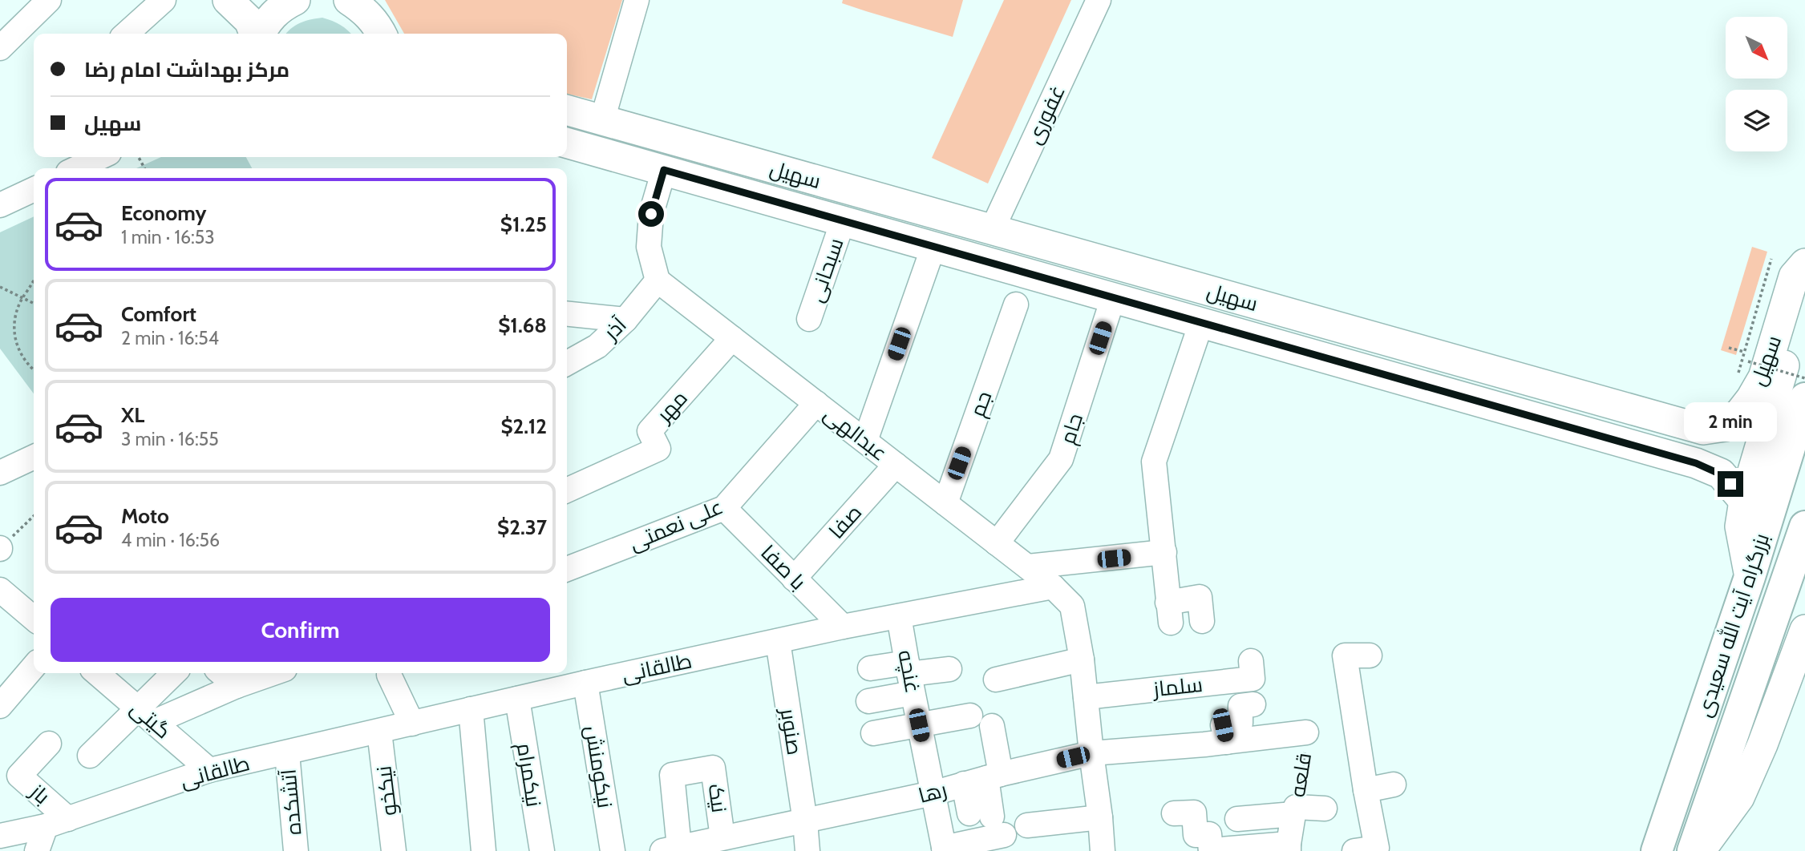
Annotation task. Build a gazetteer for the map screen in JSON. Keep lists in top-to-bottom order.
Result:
{
  "streets": {
    "highway": ["بزرگراه آیت الله سعیدی"],
    "main road": ["سهیل"],
    "street": [
      "غفوری",
      "سبحانی",
      "آذر",
      "جم",
      "مهر",
      "جام",
      "عبدالهی",
      "صفا",
      "علی نعمتی",
      "با صفا",
      "طالقانی",
      "غنچه",
      "سلماز",
      "گیتی",
      "صنوبر",
      "نیکومنش",
      "نیکمرام",
      "قلعه",
      "نیکخو",
      "رها",
      "باز",
      "نیک",
      "آتشکده"
    ]
  },
  "crossings": [
    ["غفوری", "سهیل"],
    ["سهیل", "سبحانی"],
    ["سهیل", "جام"],
    ["آذر", "عبدالهی"],
    ["جم", "عبدالهی"],
    ["مهر", "عبدالهی"],
    ["جام", "عبدالهی"],
    ["عبدالهی", "صفا"],
    ["عبدالهی", "علی نعمتی"],
    ["عبدالهی", "طالقانی"],
    ["صفا", "با صفا"],
    ["علی نعمتی", "با صفا"],
    ["با صفا", "طالقانی"],
    ["طالقانی", "غنچه"],
    ["طالقانی", "گیتی"],
    ["طالقانی", "صنوبر"],
    ["طالقانی", "نیکومنش"],
    ["طالقانی", "نیکمرام"],
    ["طالقانی", "نیکخو"],
    ["طالقانی", "باز"],
    ["طالقانی", "آتشکده"],
    ["غنچه", "رها"],
    ["صنوبر", "رها"],
    ["قلعه", "رها"],
    ["رها", "نیک"]
  ],
  "north": "bottom right",
  "page": {
    "banner": ["مرکز بهداشت امام رضا", "سهیل"],
    "list": [
      {
        "name": "Economy",
        "note": "1 min · 16:53",
        "value": "$1.25"
      },
      {
        "name": "Comfort",
        "note": "2 min · 16:54",
        "value": "$1.68"
      },
      {
        "name": "XL",
        "note": "3 min · 16:55",
        "value": "$2.12"
      },
      {
        "name": "Moto",
        "note": "4 min · 16:56",
        "value": "$2.37"
      }
    ],
    "bubble": "2 min",
    "buttons": "Confirm"
  }
}
